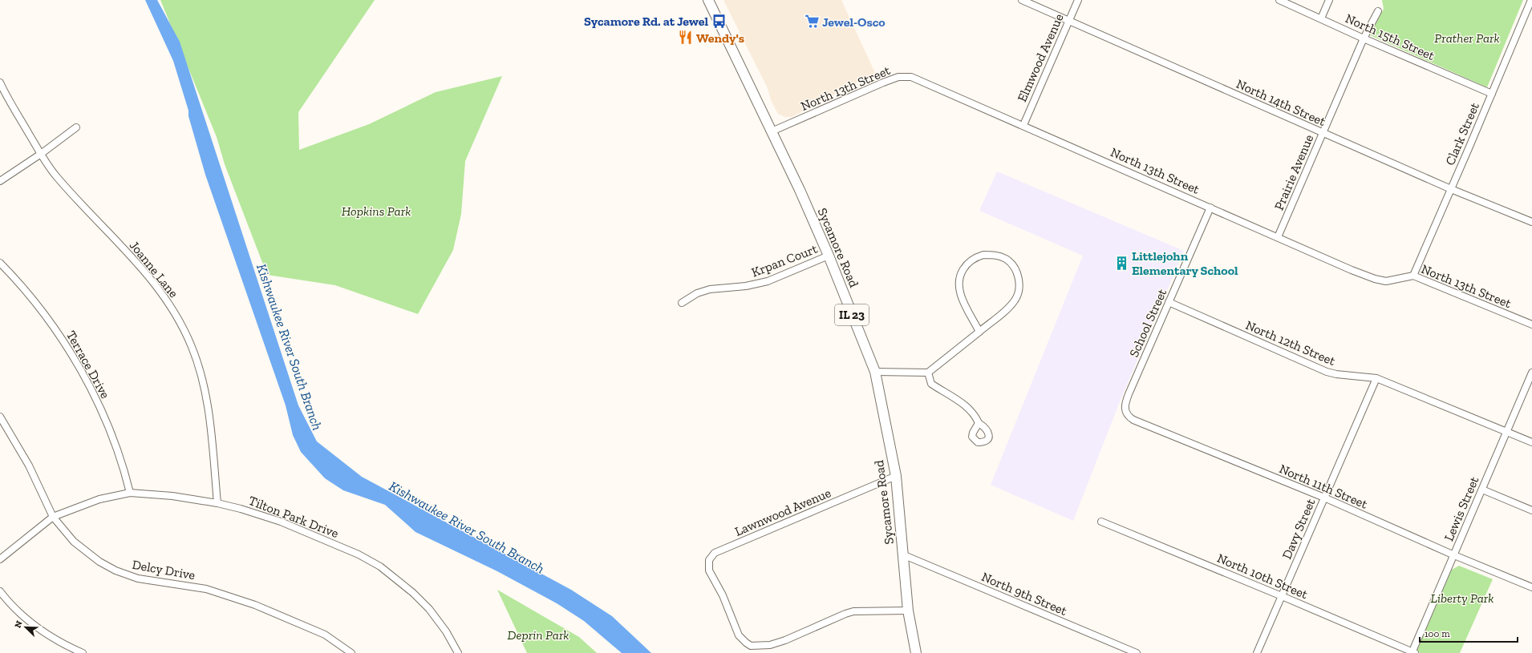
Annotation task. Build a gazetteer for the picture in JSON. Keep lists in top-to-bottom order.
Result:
{
  "streets": {
    "main road": ["Sycamore Road", "IL 23"],
    "street": [
      "North 15th Street",
      "Elmwood Avenue",
      "North 13th Street",
      "North 14th Street",
      "Clark Street",
      "Prairie Avenue",
      "Krpan Court",
      "Joanne Lane",
      "School Street",
      "North 12th Street",
      "Terrace Drive",
      "North 11th Street",
      "Lewis Street",
      "Lawnwood Avenue",
      "Tilton Park Drive",
      "Davy Street",
      "Delcy Drive",
      "North 10th Street",
      "North 9th Street"
    ]
  },
  "crossings": [
    ["North 15th Street", "Clark Street"],
    ["North 15th Street", "Prairie Avenue"],
    ["Elmwood Avenue", "North 13th Street"],
    ["Elmwood Avenue", "North 14th Street"],
    ["North 13th Street", "Clark Street"],
    ["North 13th Street", "Prairie Avenue"],
    ["North 13th Street", "Sycamore Road"],
    ["North 13th Street", "School Street"],
    ["North 14th Street", "Clark Street"],
    ["North 14th Street", "Prairie Avenue"],
    ["Sycamore Road", "Krpan Court"],
    ["Sycamore Road", "Lawnwood Avenue"],
    ["Sycamore Road", "North 9th Street"],
    ["Joanne Lane", "Tilton Park Drive"],
    ["School Street", "North 12th Street"],
    ["School Street", "North 11th Street"],
    ["North 12th Street", "Lewis Street"],
    ["North 12th Street", "Davy Street"],
    ["Terrace Drive", "Tilton Park Drive"],
    ["North 11th Street", "Lewis Street"],
    ["North 11th Street", "Davy Street"],
    ["Lewis Street", "North 10th Street"],
    ["Tilton Park Drive", "Delcy Drive"],
    ["Davy Street", "North 10th Street"]
  ],
  "water": ["Kishwaukee River South Branch"],
  "parks": [
    "Prather Park",
    "Hopkins Park",
    "Liberty Park",
    "Deprin Park"
  ],
  "places": {
    "bus stop": ["Sycamore Rd. at Jewel"],
    "supermarket": ["Jewel-Osco"],
    "restaurant": ["Wendy's"],
    "building": ["Littlejohn Elementary School"]
  },
  "scale_bar": "100 m",
  "north": "top left"
}
